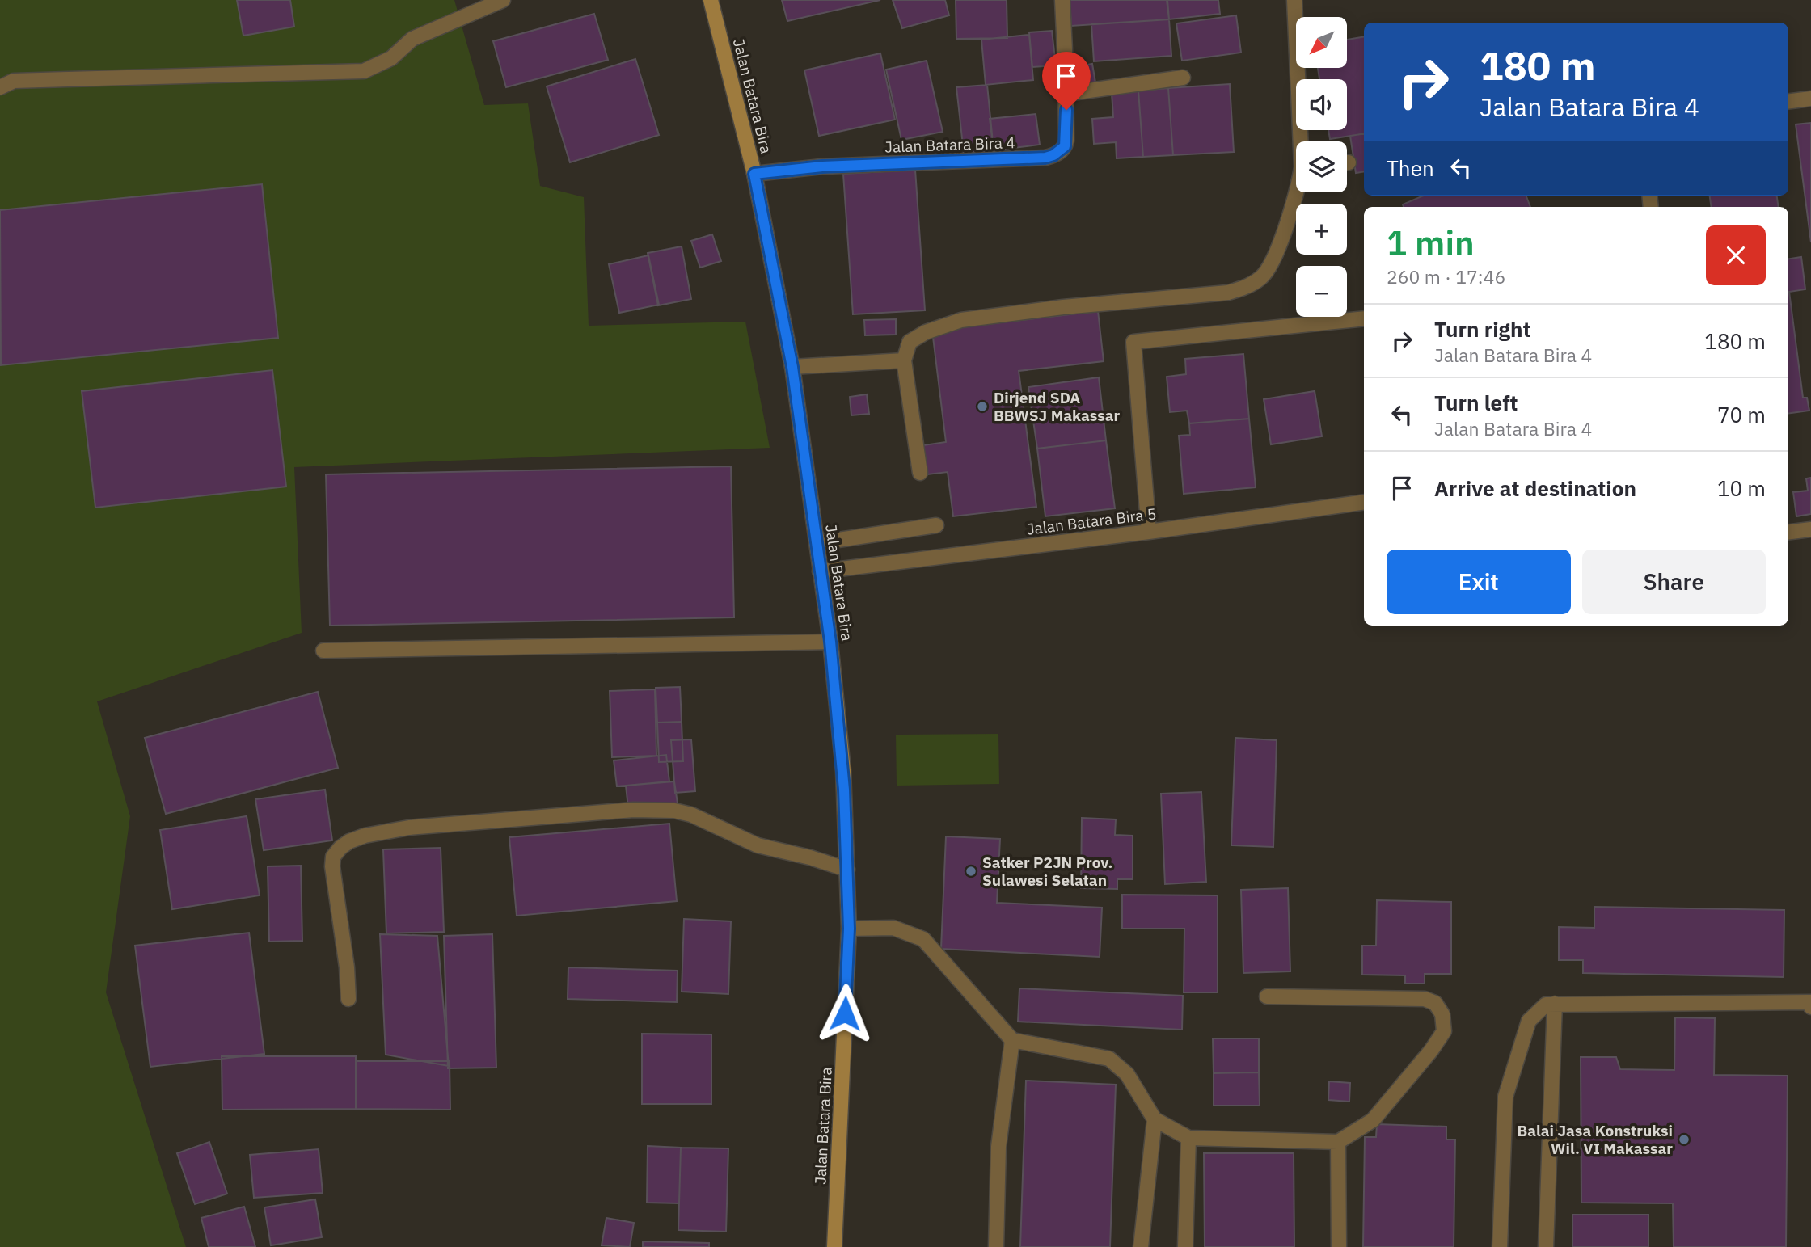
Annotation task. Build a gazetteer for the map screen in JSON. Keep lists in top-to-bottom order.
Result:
{
  "streets": {
    "street": ["Jalan Batara Bira", "Jalan Batara Bira 4", "Jalan Batara Bira 5"]
  },
  "crossings": [
    ["Jalan Batara Bira", "Jalan Batara Bira 4"],
    ["Jalan Batara Bira", "Jalan Batara Bira 5"]
  ],
  "places": ["Dirjend SDA BBWSJ Makassar", "Satker P2JN Prov. Sulawesi Selatan", "Balai Jasa Konstruksi Wil. VI Makassar"],
  "north": "bottom left",
  "page": {
    "map_buttons": ["+", "−"],
    "turn": ["180 m", "Jalan Batara Bira 4"],
    "then": "Then",
    "heading": ["1 min", "260 m · 17:46"],
    "list": [
      {
        "name": "Turn right",
        "note": "Jalan Batara Bira 4",
        "value": "180 m"
      },
      {
        "name": "Turn left",
        "note": "Jalan Batara Bira 4",
        "value": "70 m"
      },
      {
        "name": "Arrive at destination",
        "value": "10 m"
      }
    ],
    "buttons": ["Exit", "Share"]
  }
}
